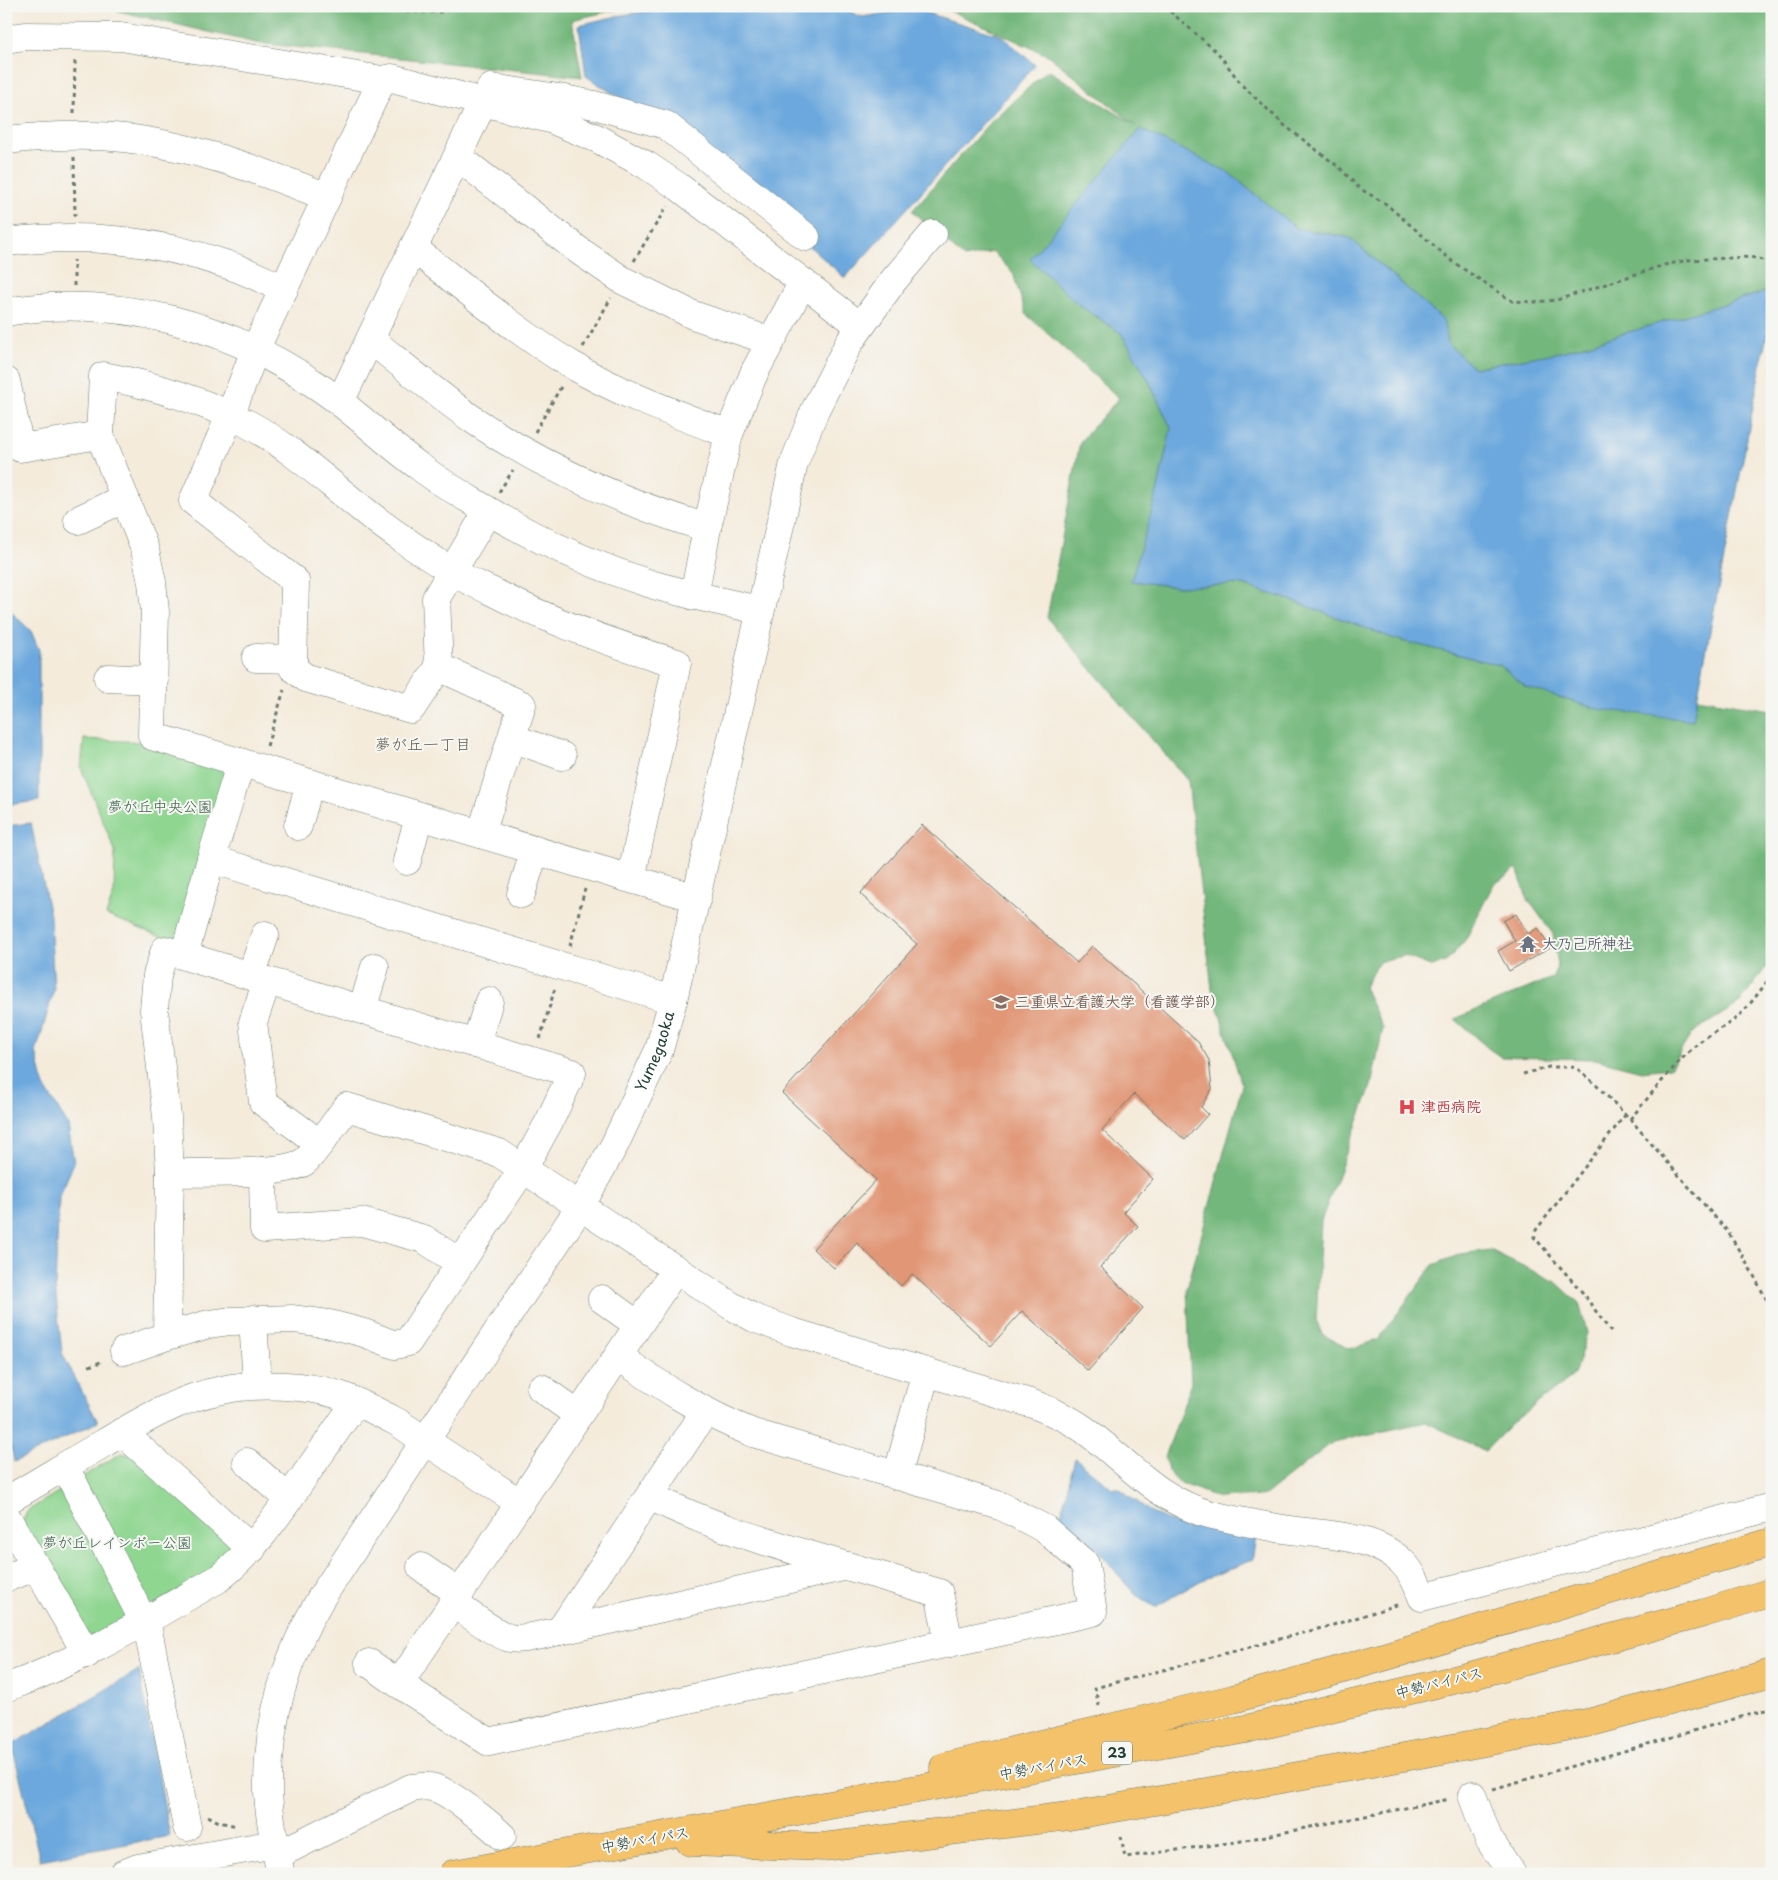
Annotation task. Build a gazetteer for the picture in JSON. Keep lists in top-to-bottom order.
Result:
{
  "streets": {
    "highway": ["中勢バイパス", "23"],
    "street": ["Yumegaoka"]
  },
  "districts": ["夢が丘一丁目"],
  "parks": ["夢が丘中央公園", "夢が丘レインボー公園"],
  "places": {
    "temple": ["大乃己所神社"],
    "school or university": ["三重県立看護大学（看護学部）"],
    "hospital": ["津西病院"]
  }
}
